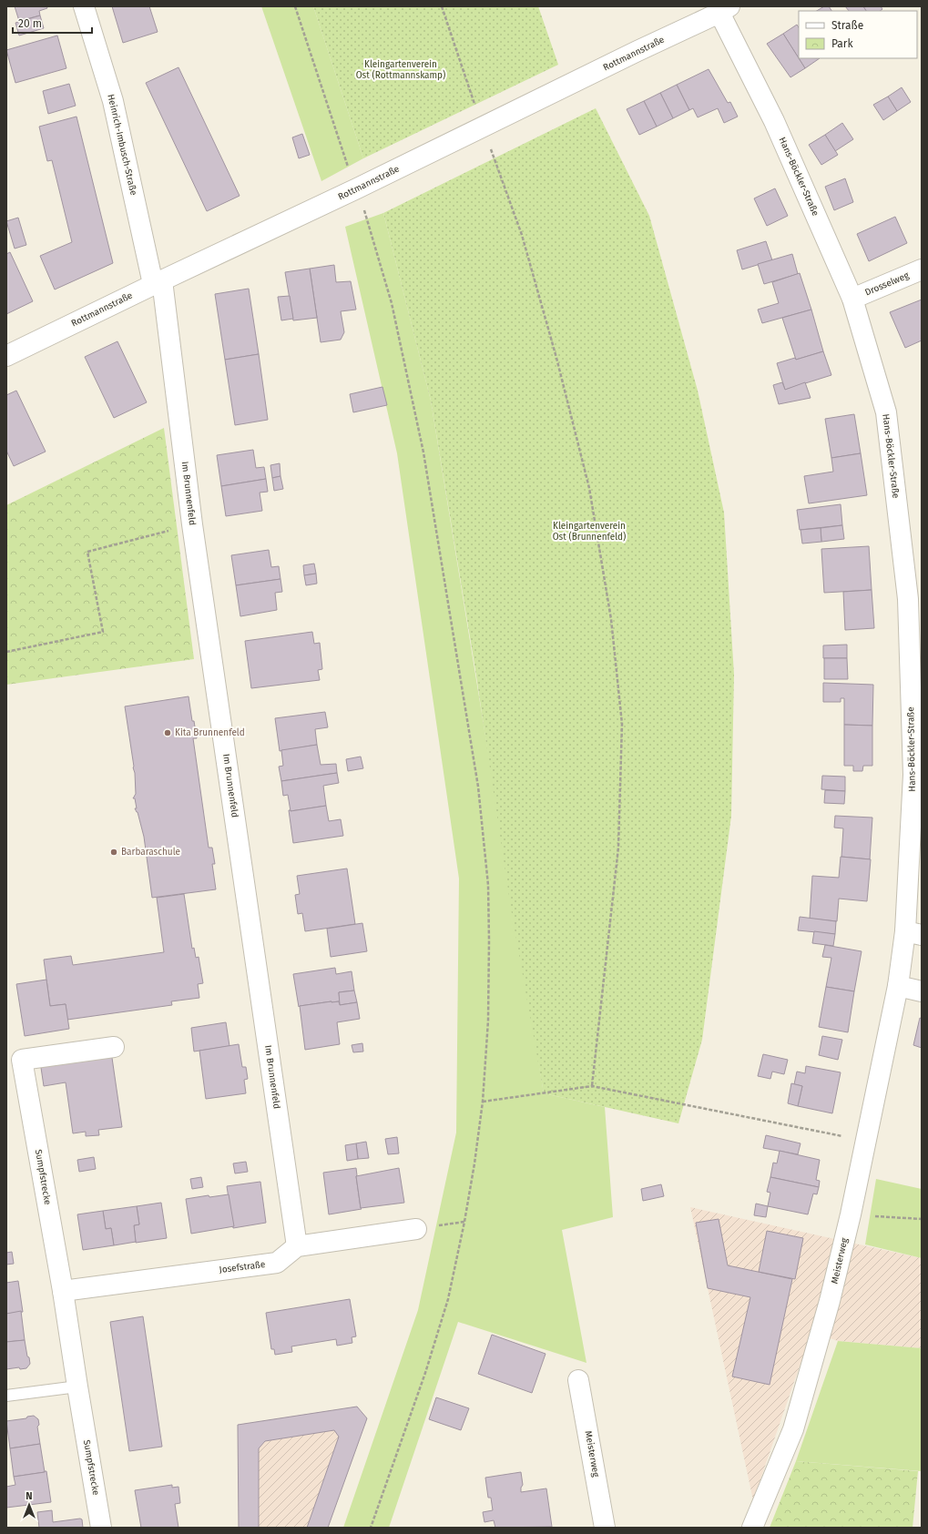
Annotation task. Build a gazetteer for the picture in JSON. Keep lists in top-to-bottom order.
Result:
{
  "streets": {
    "street": [
      "Rottmannstraße",
      "Heinrich-Imbusch-Straße",
      "Hans-Böckler-Straße",
      "Drosselweg",
      "Im Brunnenfeld",
      "Sumpfstrecke",
      "Meisterweg",
      "Josefstraße"
    ]
  },
  "crossings": [
    ["Rottmannstraße", "Heinrich-Imbusch-Straße"],
    ["Rottmannstraße", "Hans-Böckler-Straße"],
    ["Rottmannstraße", "Im Brunnenfeld"],
    ["Heinrich-Imbusch-Straße", "Im Brunnenfeld"],
    ["Hans-Böckler-Straße", "Drosselweg"],
    ["Hans-Böckler-Straße", "Meisterweg"],
    ["Im Brunnenfeld", "Josefstraße"],
    ["Sumpfstrecke", "Josefstraße"]
  ],
  "parks": ["Kleingartenverein Ost (Rottmannskamp)", "Kleingartenverein Ost (Brunnenfeld)"],
  "places": ["Kita Brunnenfeld", "Barbaraschule"],
  "legend": ["Straße", "Park"],
  "scale_bar": "20 m",
  "north": "top"
}
